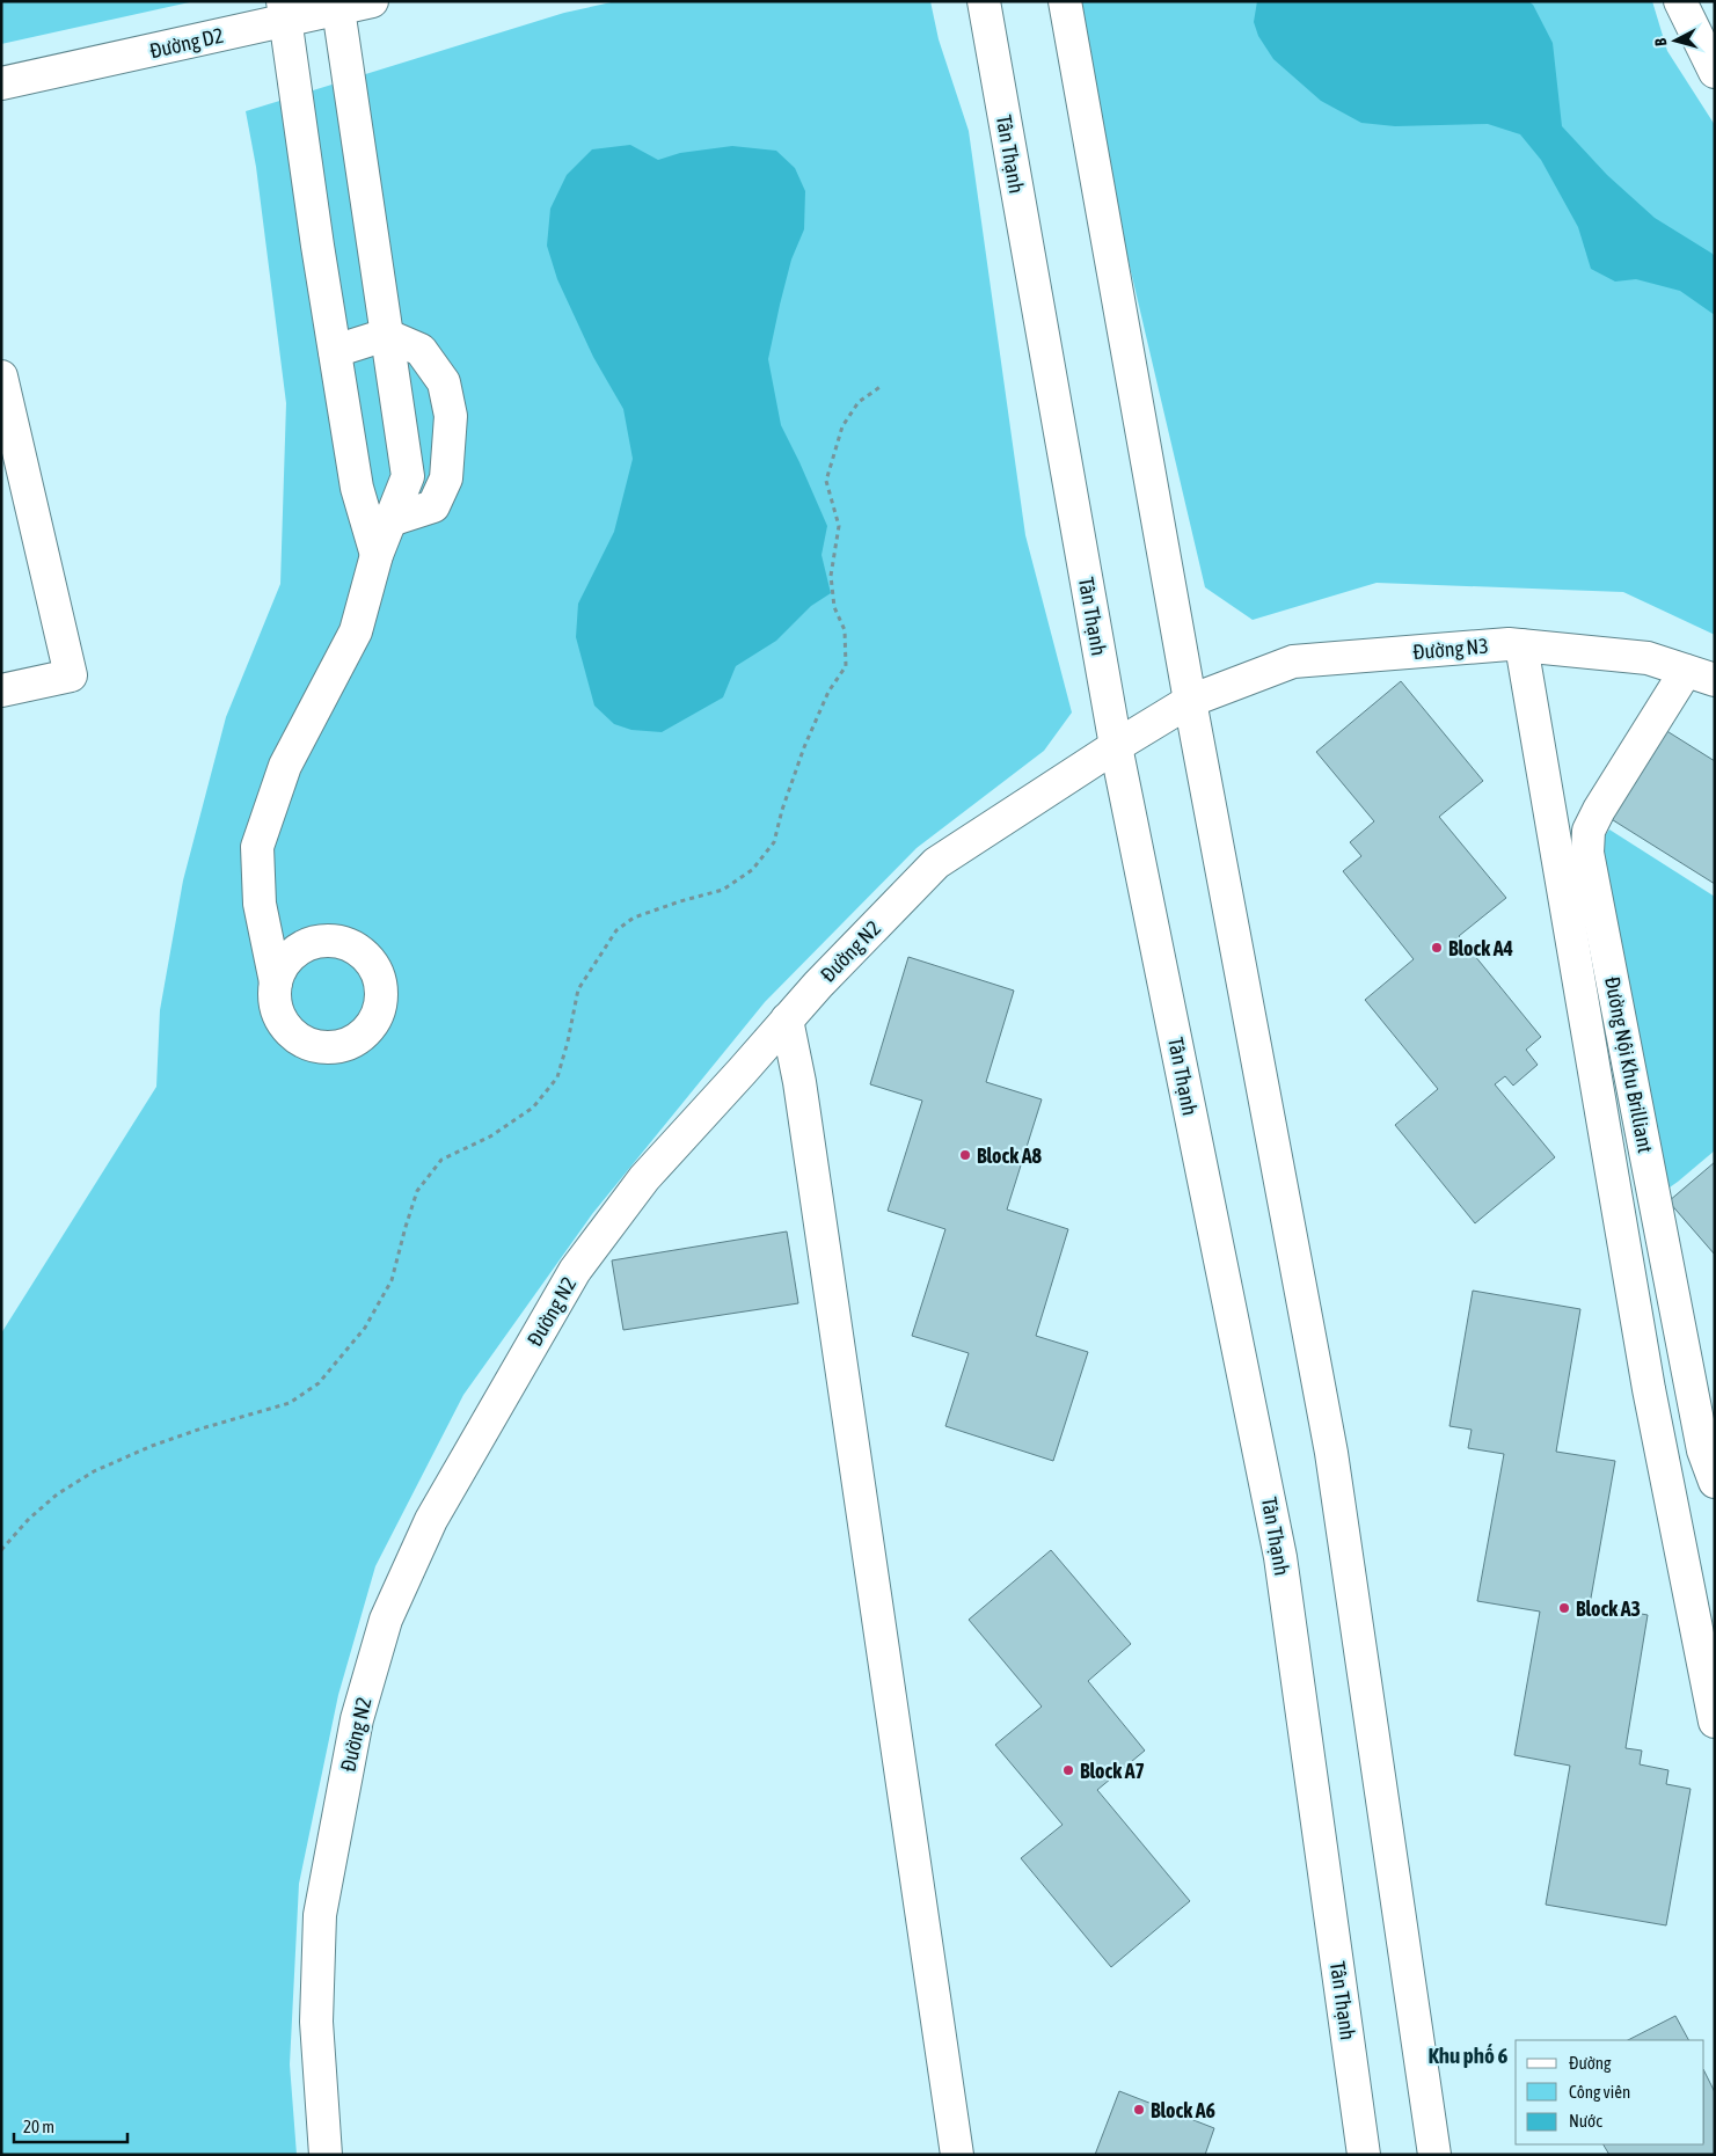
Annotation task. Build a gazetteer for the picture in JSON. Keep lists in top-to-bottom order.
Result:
{
  "streets": {
    "street": [
      "Đường D2",
      "Tân Thạnh",
      "Đường N3",
      "Đường N2",
      "Đường Nội Khu Brilliant"
    ]
  },
  "crossings": [
    ["Tân Thạnh", "Đường N2"],
    ["Đường N3", "Đường N2"],
    ["Đường N3", "Đường Nội Khu Brilliant"]
  ],
  "districts": ["Khu phố 6"],
  "places": [
    "Block A4",
    "Block A8",
    "Block A3",
    "Block A7",
    "Block A6"
  ],
  "legend": ["Đường", "Công viên", "Nước"],
  "scale_bar": "20 m",
  "north": "left"
}
